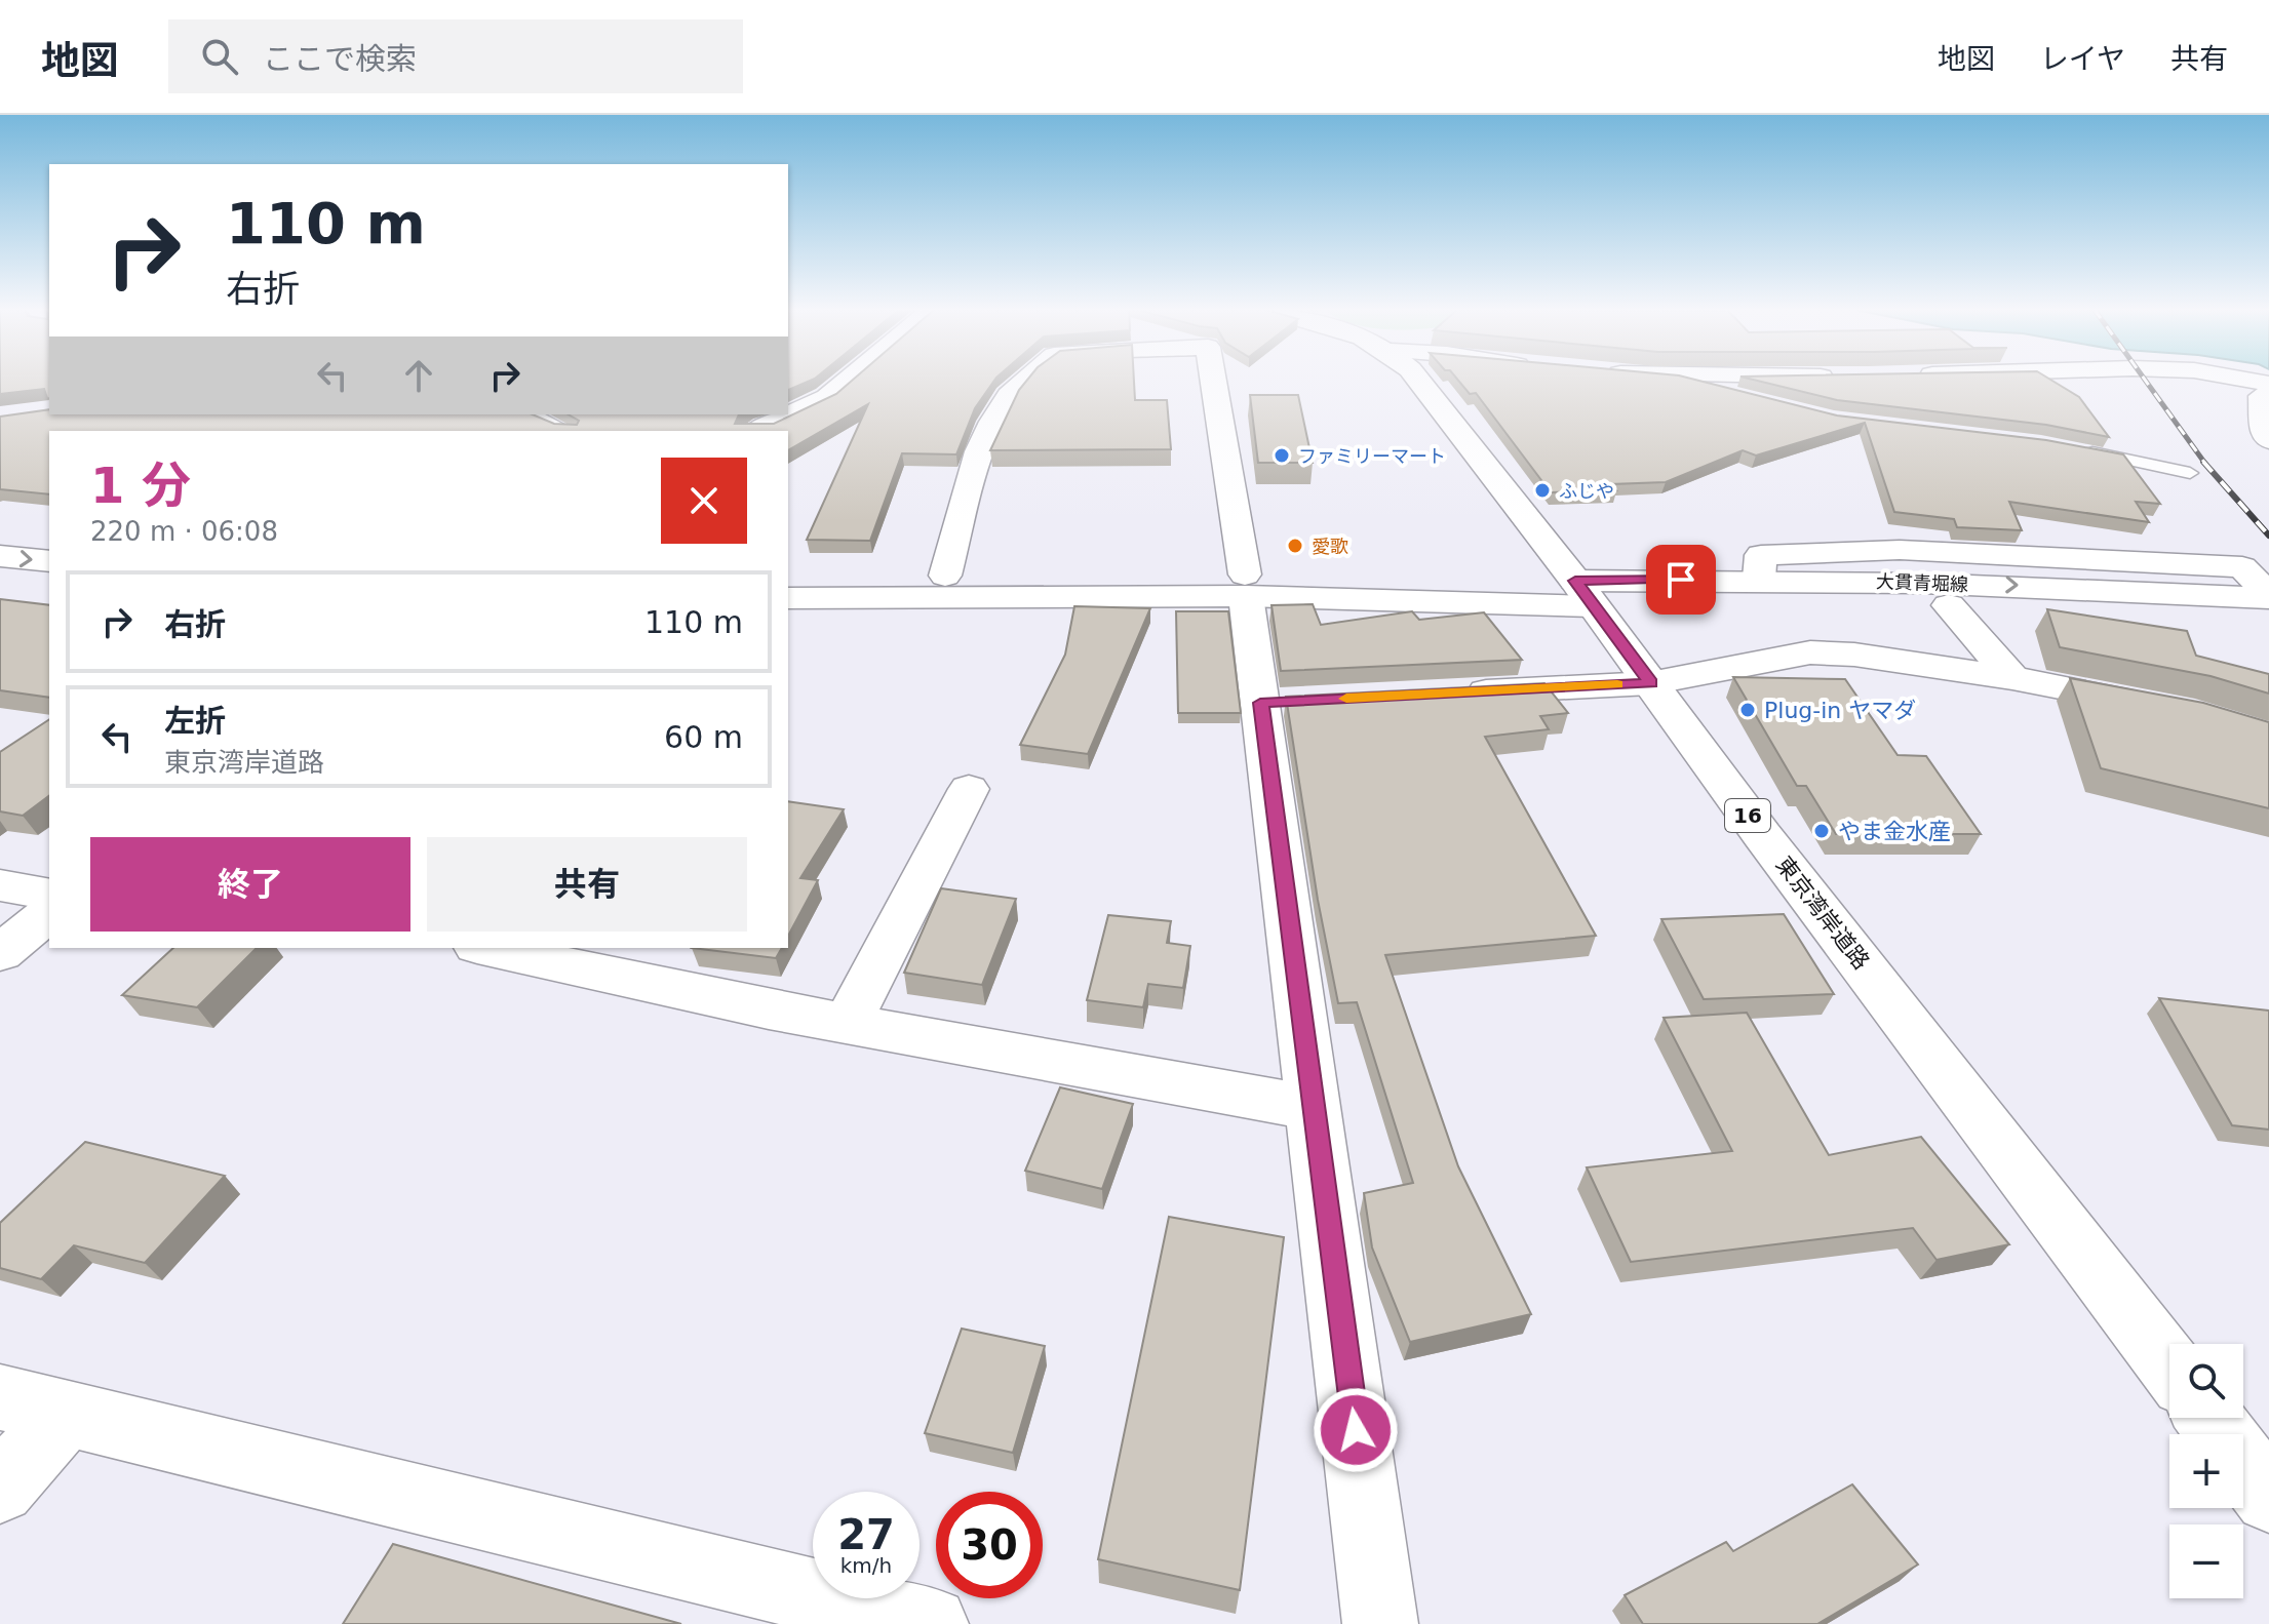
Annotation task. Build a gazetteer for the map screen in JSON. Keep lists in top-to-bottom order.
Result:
{
  "streets": {
    "main road": ["大貫青堀線", "16", "東京湾岸道路"]
  },
  "crossings": [
    ["大貫青堀線", "東京湾岸道路"]
  ],
  "places": [
    "ファミリーマート",
    "ふじや",
    "愛歌",
    "Plug-in ヤマダ",
    "やま金水産"
  ],
  "page": {
    "header": "地図",
    "search": "ここで検索",
    "nav": ["地図", "レイヤ", "共有"],
    "turn": ["110 m", "右折"],
    "heading": ["1 分", "220 m · 06:08"],
    "list": [
      {
        "name": "右折",
        "value": "110 m"
      },
      {
        "name": "左折",
        "note": "東京湾岸道路",
        "value": "60 m"
      }
    ],
    "buttons": ["終了", "共有"],
    "map_buttons": ["+", "−"],
    "speed": "27 km/h",
    "limit": "30"
  }
}
